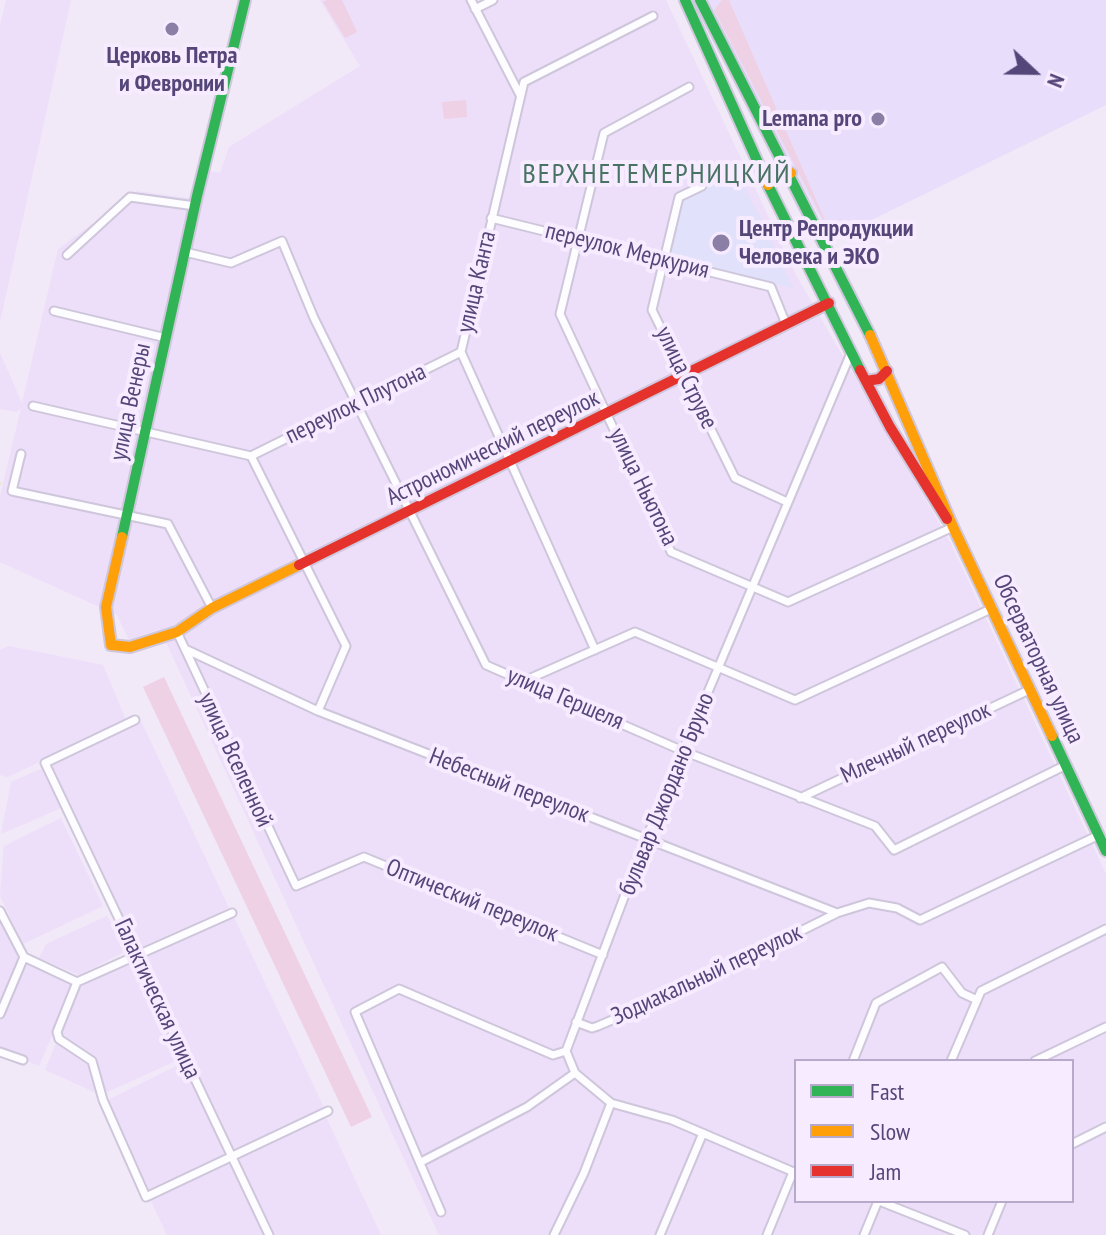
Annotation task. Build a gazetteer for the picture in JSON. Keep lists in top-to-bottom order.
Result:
{
  "streets": {
    "main road": ["улица Венеры", "Астрономический переулок", "Обсерваторная улица"],
    "street": [
      "переулок Меркурия",
      "улица Канта",
      "улица Струве",
      "переулок Плутона",
      "улица Ньютона",
      "улица Гершеля",
      "Млечный переулок",
      "улица Вселенной",
      "Небесный переулок",
      "бульвар Джордано Бруно",
      "Оптический переулок",
      "Зодиакальный переулок",
      "Галактическая улица"
    ]
  },
  "crossings": [
    ["переулок Меркурия", "улица Канта"],
    ["переулок Меркурия", "улица Струве"],
    ["переулок Меркурия", "Астрономический переулок"],
    ["переулок Меркурия", "улица Ньютона"],
    ["улица Канта", "переулок Плутона"],
    ["улица Канта", "Астрономический переулок"],
    ["улица Струве", "Астрономический переулок"],
    ["улица Струве", "бульвар Джордано Бруно"],
    ["улица Венеры", "Астрономический переулок"],
    ["улица Венеры", "улица Гершеля"],
    ["переулок Плутона", "улица Гершеля"],
    ["Астрономический переулок", "улица Ньютона"],
    ["Астрономический переулок", "Обсерваторная улица"],
    ["Астрономический переулок", "улица Гершеля"],
    ["Астрономический переулок", "улица Вселенной"],
    ["улица Ньютона", "Обсерваторная улица"],
    ["улица Ньютона", "бульвар Джордано Бруно"],
    ["Обсерваторная улица", "улица Гершеля"],
    ["Обсерваторная улица", "Млечный переулок"],
    ["Обсерваторная улица", "бульвар Джордано Бруно"],
    ["Обсерваторная улица", "Зодиакальный переулок"],
    ["улица Гершеля", "Млечный переулок"],
    ["улица Гершеля", "бульвар Джордано Бруно"],
    ["улица Вселенной", "Небесный переулок"],
    ["улица Вселенной", "Оптический переулок"],
    ["Небесный переулок", "бульвар Джордано Бруно"],
    ["Небесный переулок", "Зодиакальный переулок"],
    ["бульвар Джордано Бруно", "Оптический переулок"],
    ["бульвар Джордано Бруно", "Зодиакальный переулок"]
  ],
  "districts": ["ВЕРХНЕТЕМЕРНИЦКИЙ"],
  "places": ["Церковь Петра и Февронии", "Lemana pro", "Центр Репродукции Человека и ЭКО"],
  "legend": ["Fast", "Slow", "Jam"],
  "north": "right"
}
